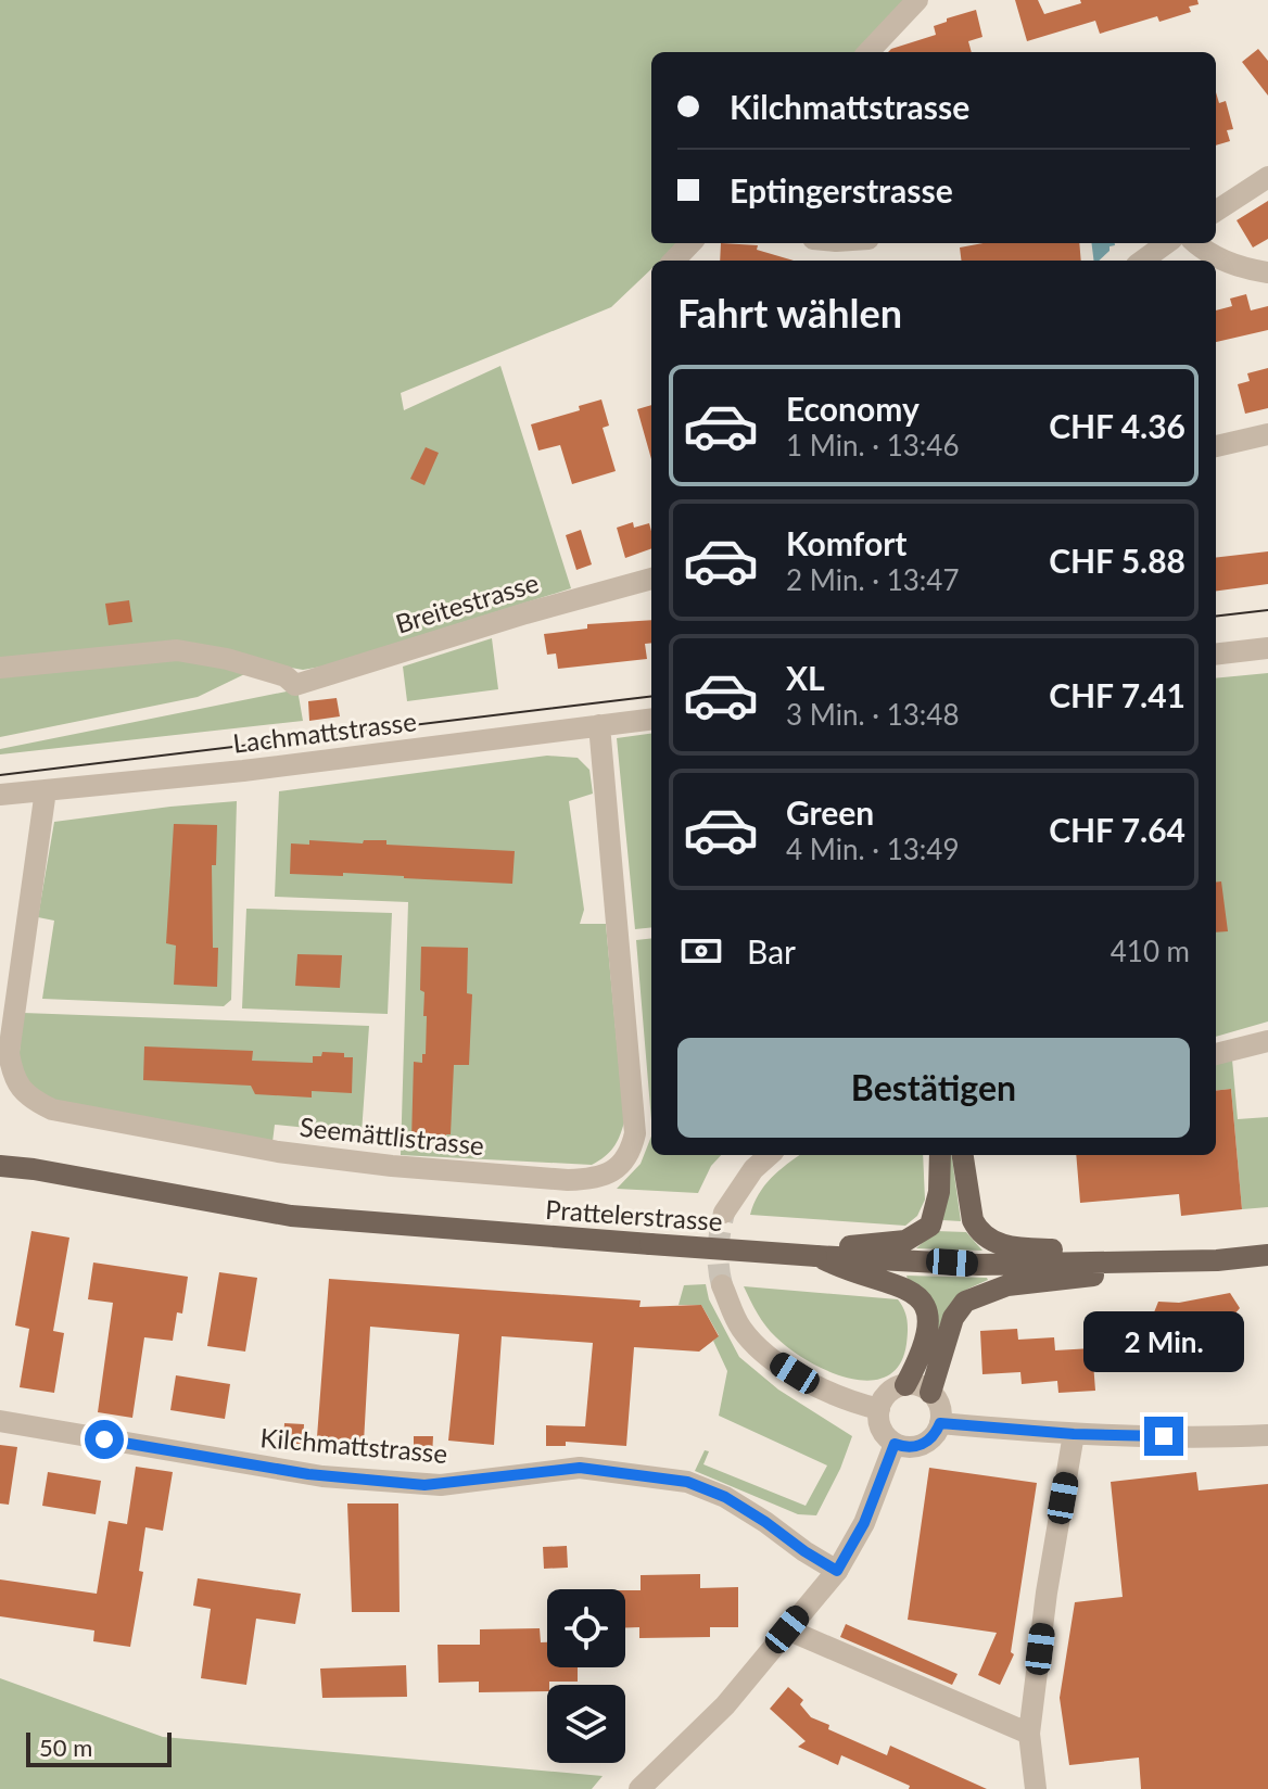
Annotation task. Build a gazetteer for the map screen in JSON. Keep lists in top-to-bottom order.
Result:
{
  "streets": {
    "main road": ["Prattelerstrasse"],
    "street": [
      "Breitestrasse",
      "Lachmattstrasse",
      "Seemättlistrasse",
      "Kilchmattstrasse"
    ]
  },
  "crossings": [
    ["Lachmattstrasse", "Seemättlistrasse"]
  ],
  "scale_bar": "50 m",
  "page": {
    "banner": ["Kilchmattstrasse", "Eptingerstrasse"],
    "heading": "Fahrt wählen",
    "list": [
      {
        "name": "Economy",
        "note": "1 Min. · 13:46",
        "value": "CHF 4.36"
      },
      {
        "name": "Komfort",
        "note": "2 Min. · 13:47",
        "value": "CHF 5.88"
      },
      {
        "name": "XL",
        "note": "3 Min. · 13:48",
        "value": "CHF 7.41"
      },
      {
        "name": "Green",
        "note": "4 Min. · 13:49",
        "value": "CHF 7.64"
      }
    ],
    "pay": ["Bar", "410 m"],
    "buttons": "Bestätigen",
    "bubble": "2 Min.",
    "scale": "50 m"
  }
}
